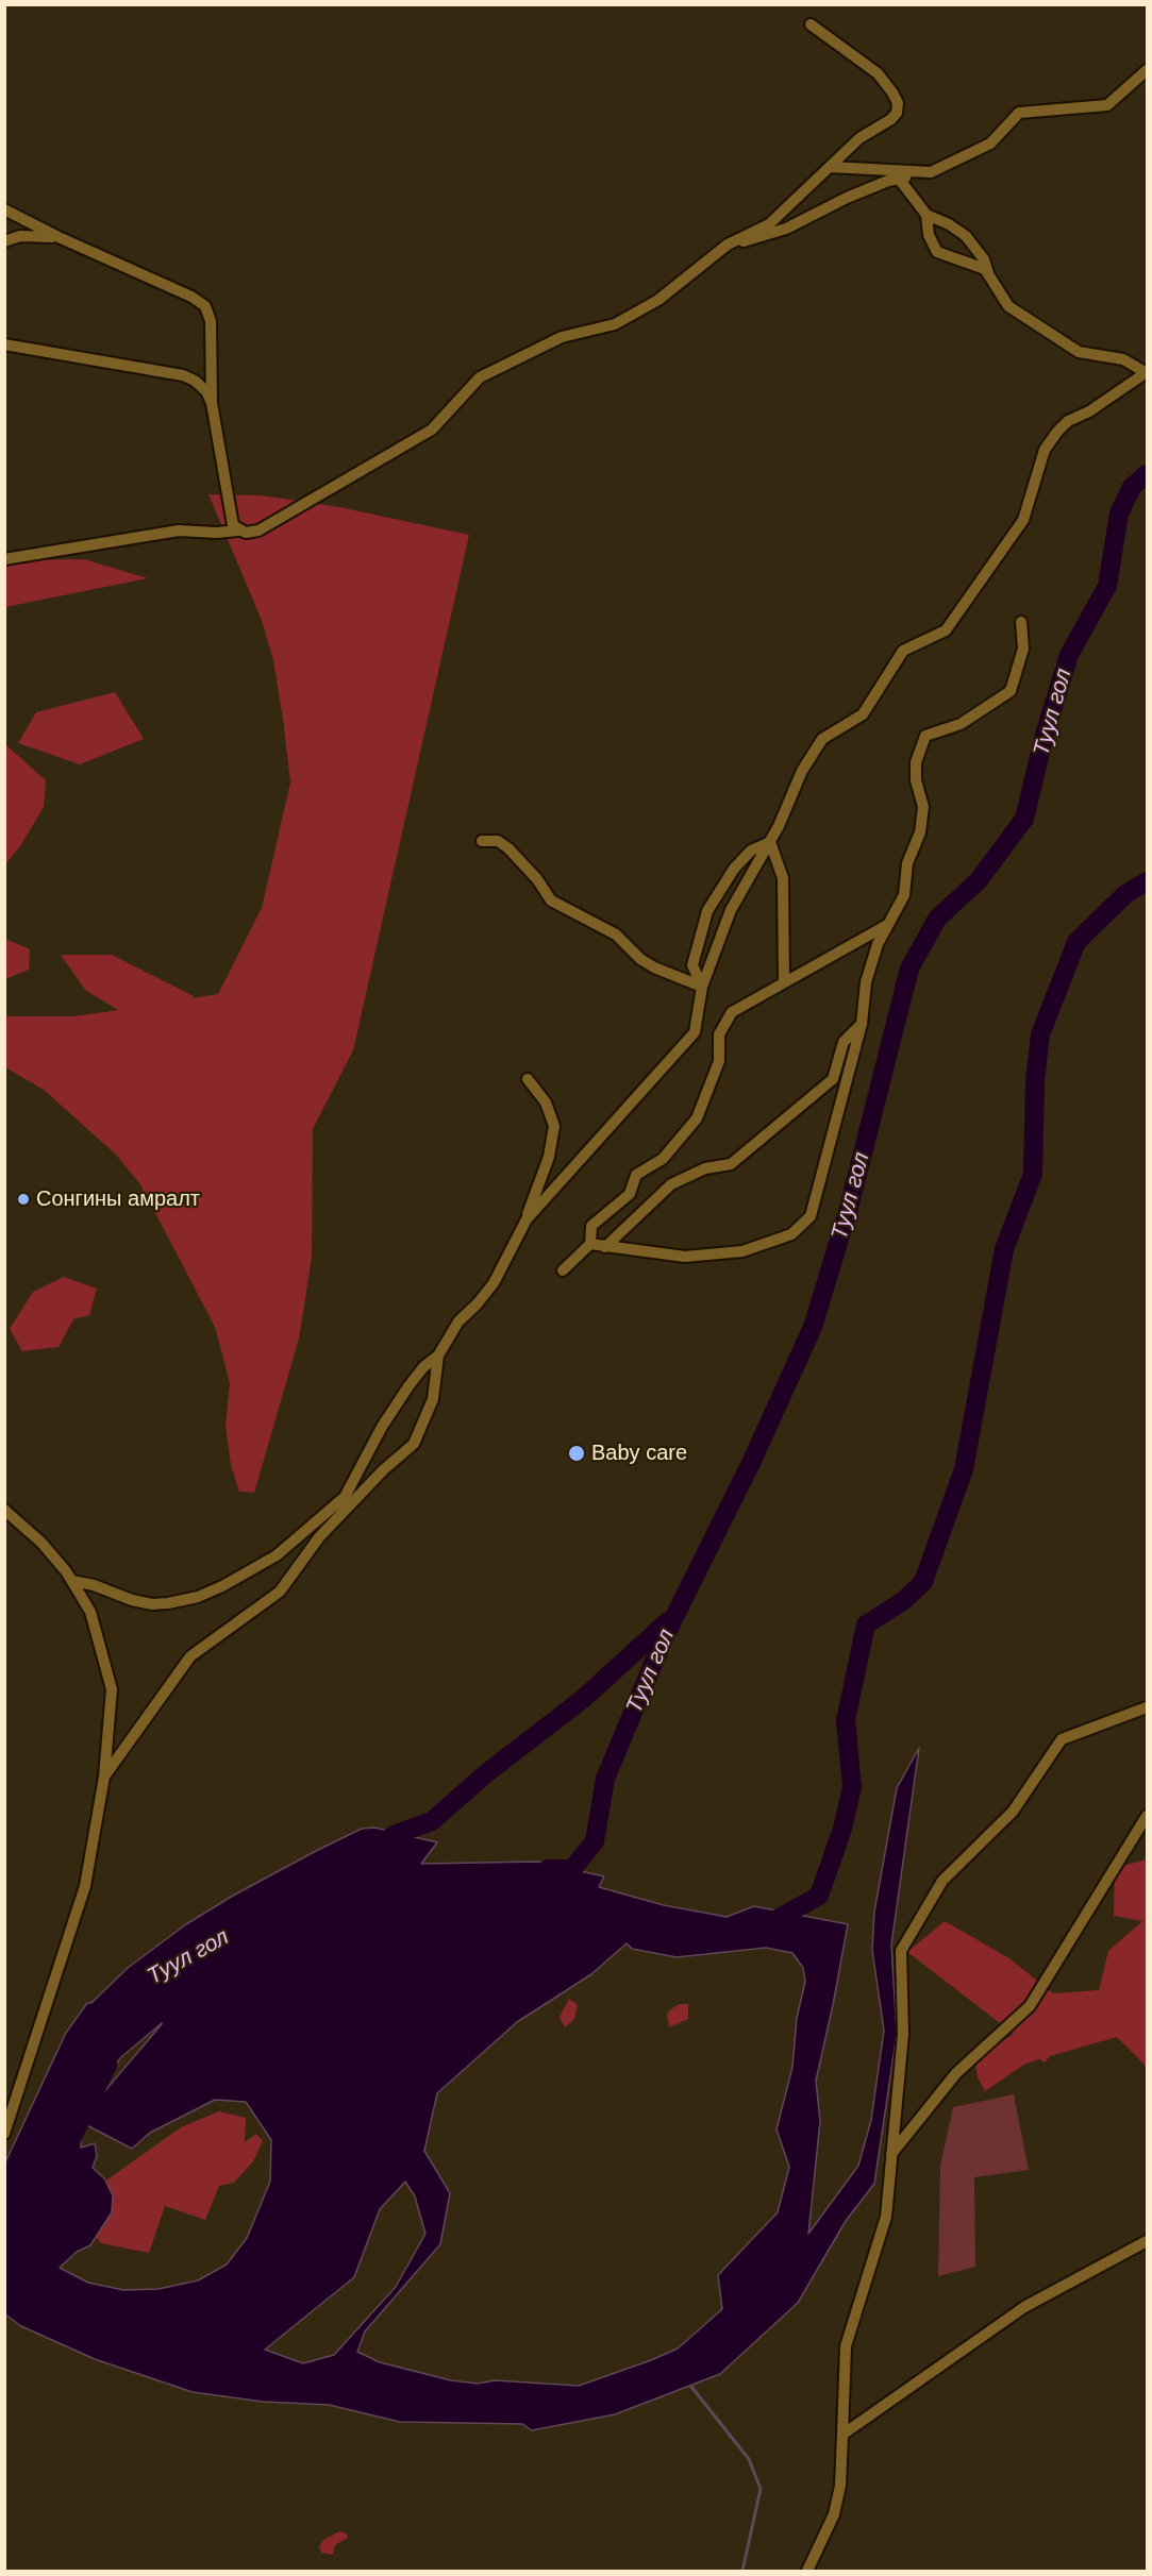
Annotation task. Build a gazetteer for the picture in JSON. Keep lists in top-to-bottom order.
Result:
{
  "water": ["Туул гол"],
  "places": ["Сонгины амралт", "Baby care"]
}
